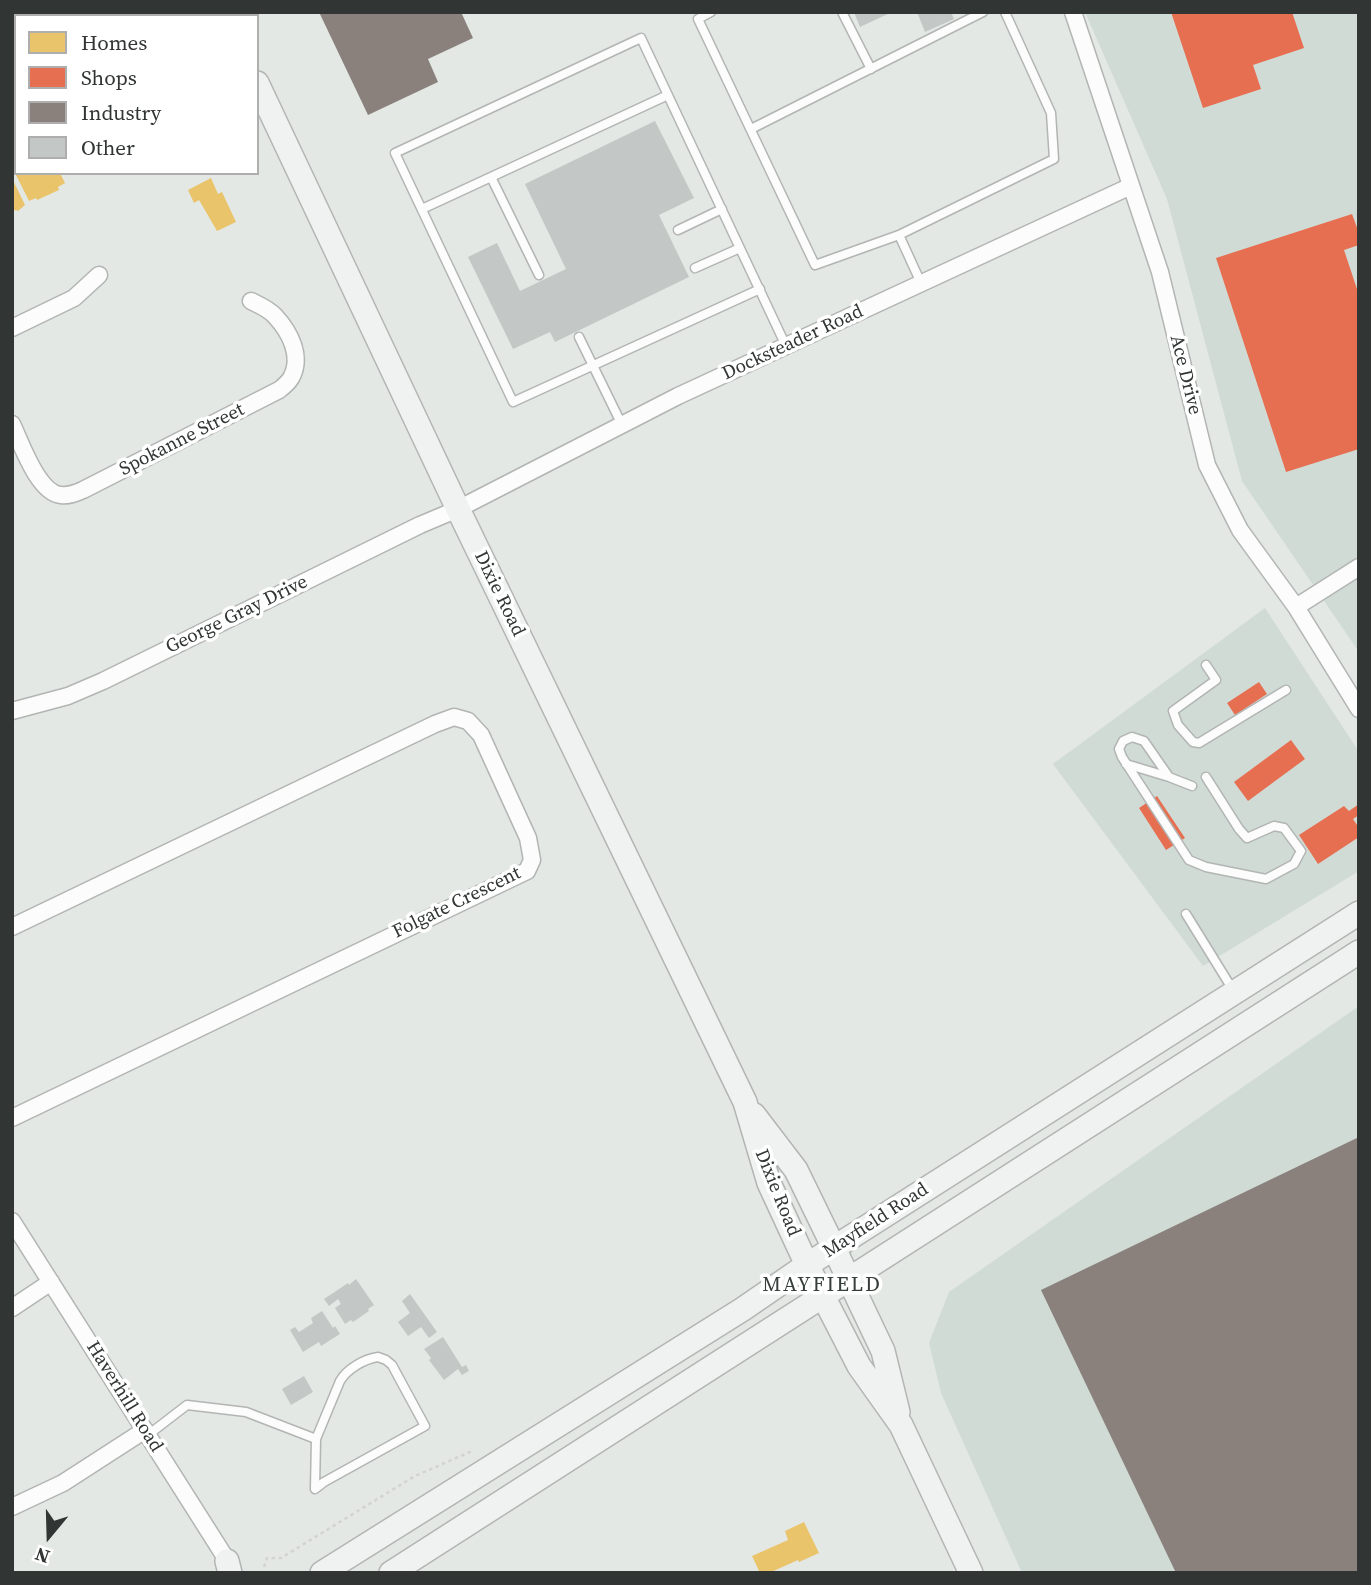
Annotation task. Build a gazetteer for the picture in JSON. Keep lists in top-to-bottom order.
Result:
{
  "streets": {
    "main road": ["Dixie Road", "Mayfield Road"],
    "street": [
      "Docksteader Road",
      "Ace Drive",
      "Spokanne Street",
      "George Gray Drive",
      "Folgate Crescent",
      "Haverhill Road"
    ]
  },
  "crossings": [
    ["Docksteader Road", "Ace Drive"],
    ["Docksteader Road", "Dixie Road"],
    ["Docksteader Road", "George Gray Drive"],
    ["Dixie Road", "George Gray Drive"],
    ["Dixie Road", "Mayfield Road"]
  ],
  "districts": ["MAYFIELD"],
  "legend": [
    "Homes",
    "Shops",
    "Industry",
    "Other"
  ],
  "north": "bottom"
}
